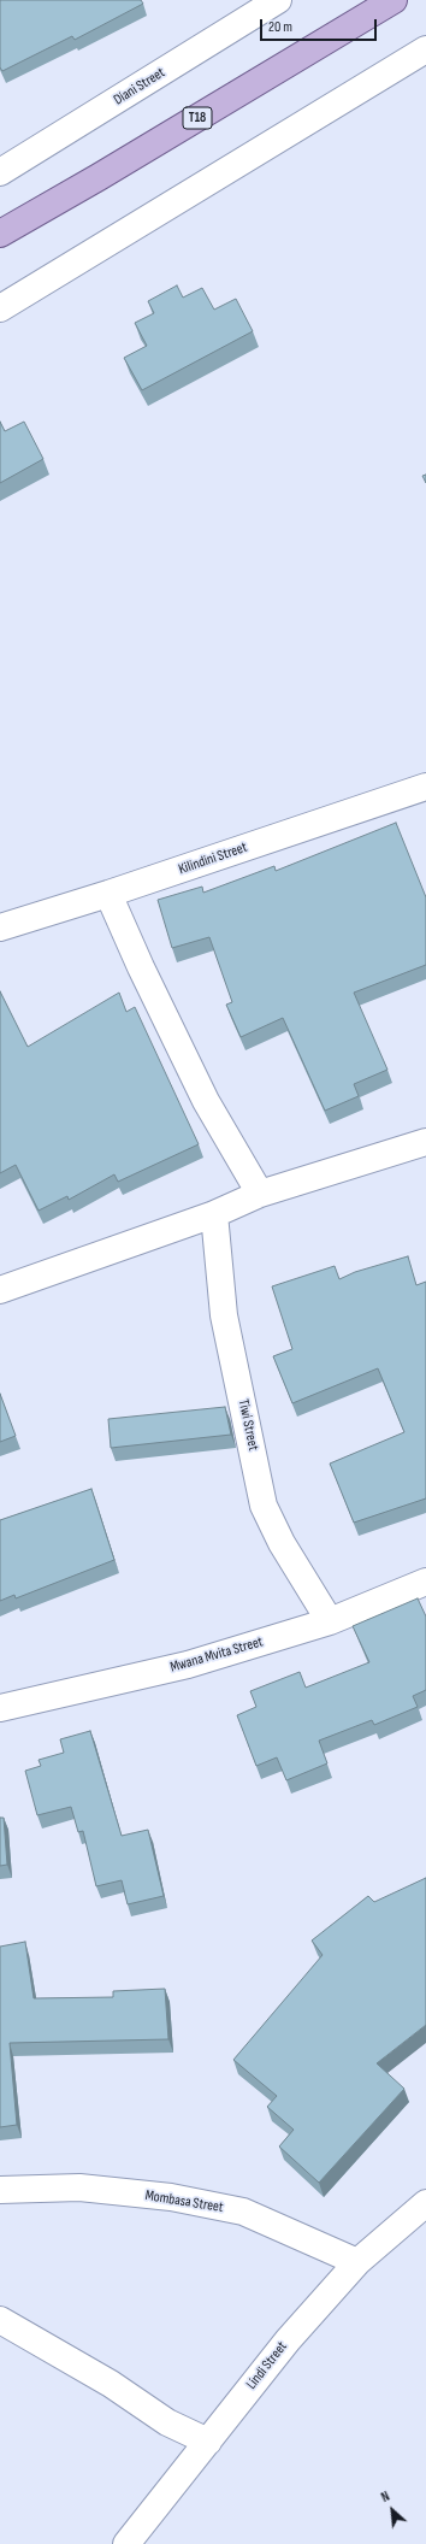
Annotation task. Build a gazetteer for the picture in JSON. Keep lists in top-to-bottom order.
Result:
{
  "streets": {
    "main road": ["T18"],
    "street": [
      "Diani Street",
      "Kilindini Street",
      "Tiwi Street",
      "Mwana Mvita Street",
      "Mombasa Street",
      "Lindi Street"
    ]
  },
  "crossings": [
    ["Tiwi Street", "Mwana Mvita Street"],
    ["Mombasa Street", "Lindi Street"]
  ],
  "scale_bar": "20 m",
  "north": "top left"
}
